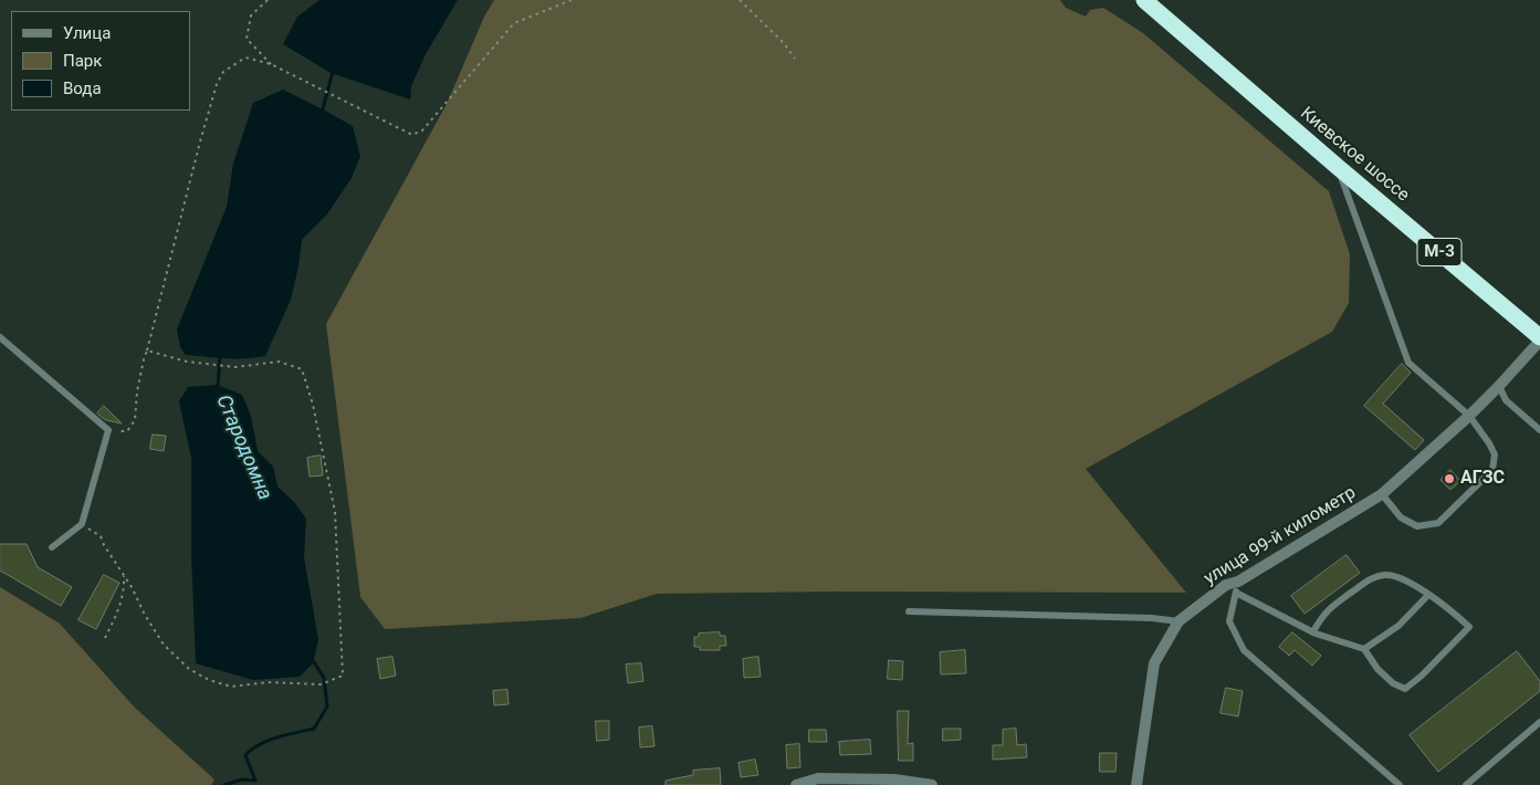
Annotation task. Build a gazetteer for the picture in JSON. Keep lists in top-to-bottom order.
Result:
{
  "streets": {
    "highway": ["Киевское шоссе", "М-3"],
    "street": ["улица 99-й километр"]
  },
  "crossings": [
    ["Киевское шоссе", "улица 99-й километр"]
  ],
  "water": ["Стародомна"],
  "places": ["АГЗС"],
  "legend": ["Улица", "Парк", "Вода"]
}
